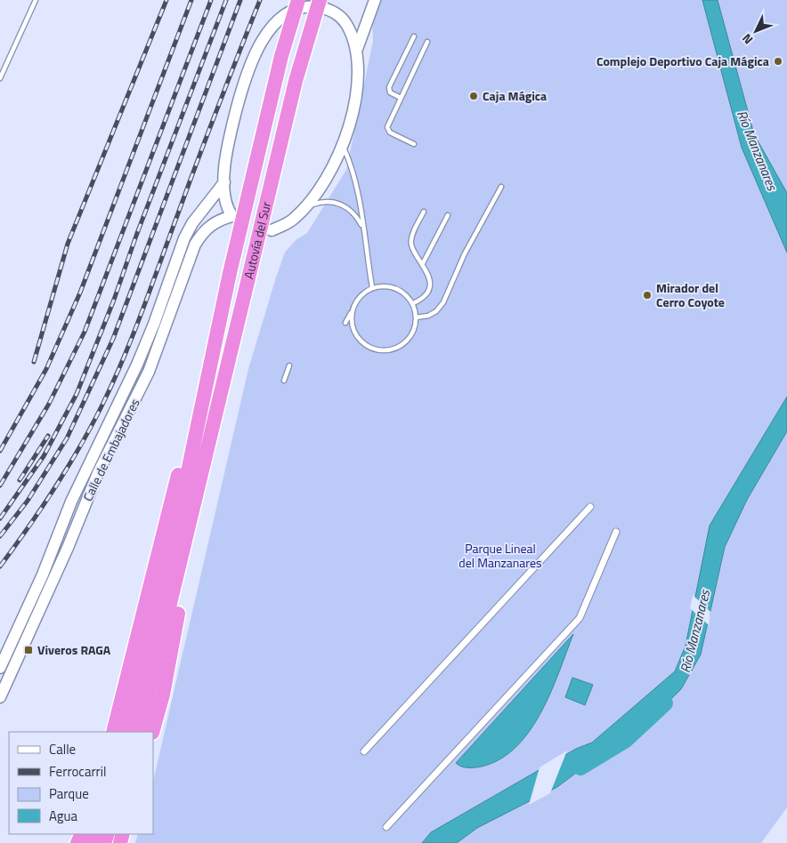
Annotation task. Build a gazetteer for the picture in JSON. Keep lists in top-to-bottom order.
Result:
{
  "streets": {
    "highway": ["Autovía del Sur"],
    "main road": ["Calle de Embajadores"]
  },
  "water": ["Río Manzanares"],
  "parks": ["Parque Lineal del Manzanares"],
  "places": {
    "other": ["Complejo Deportivo Caja Mágica", "Caja Mágica", "Mirador del Cerro Coyote"],
    "transit": ["Viveros RAGA"]
  },
  "legend": [
    "Calle",
    "Ferrocarril",
    "Parque",
    "Agua"
  ],
  "north": "bottom left"
}
